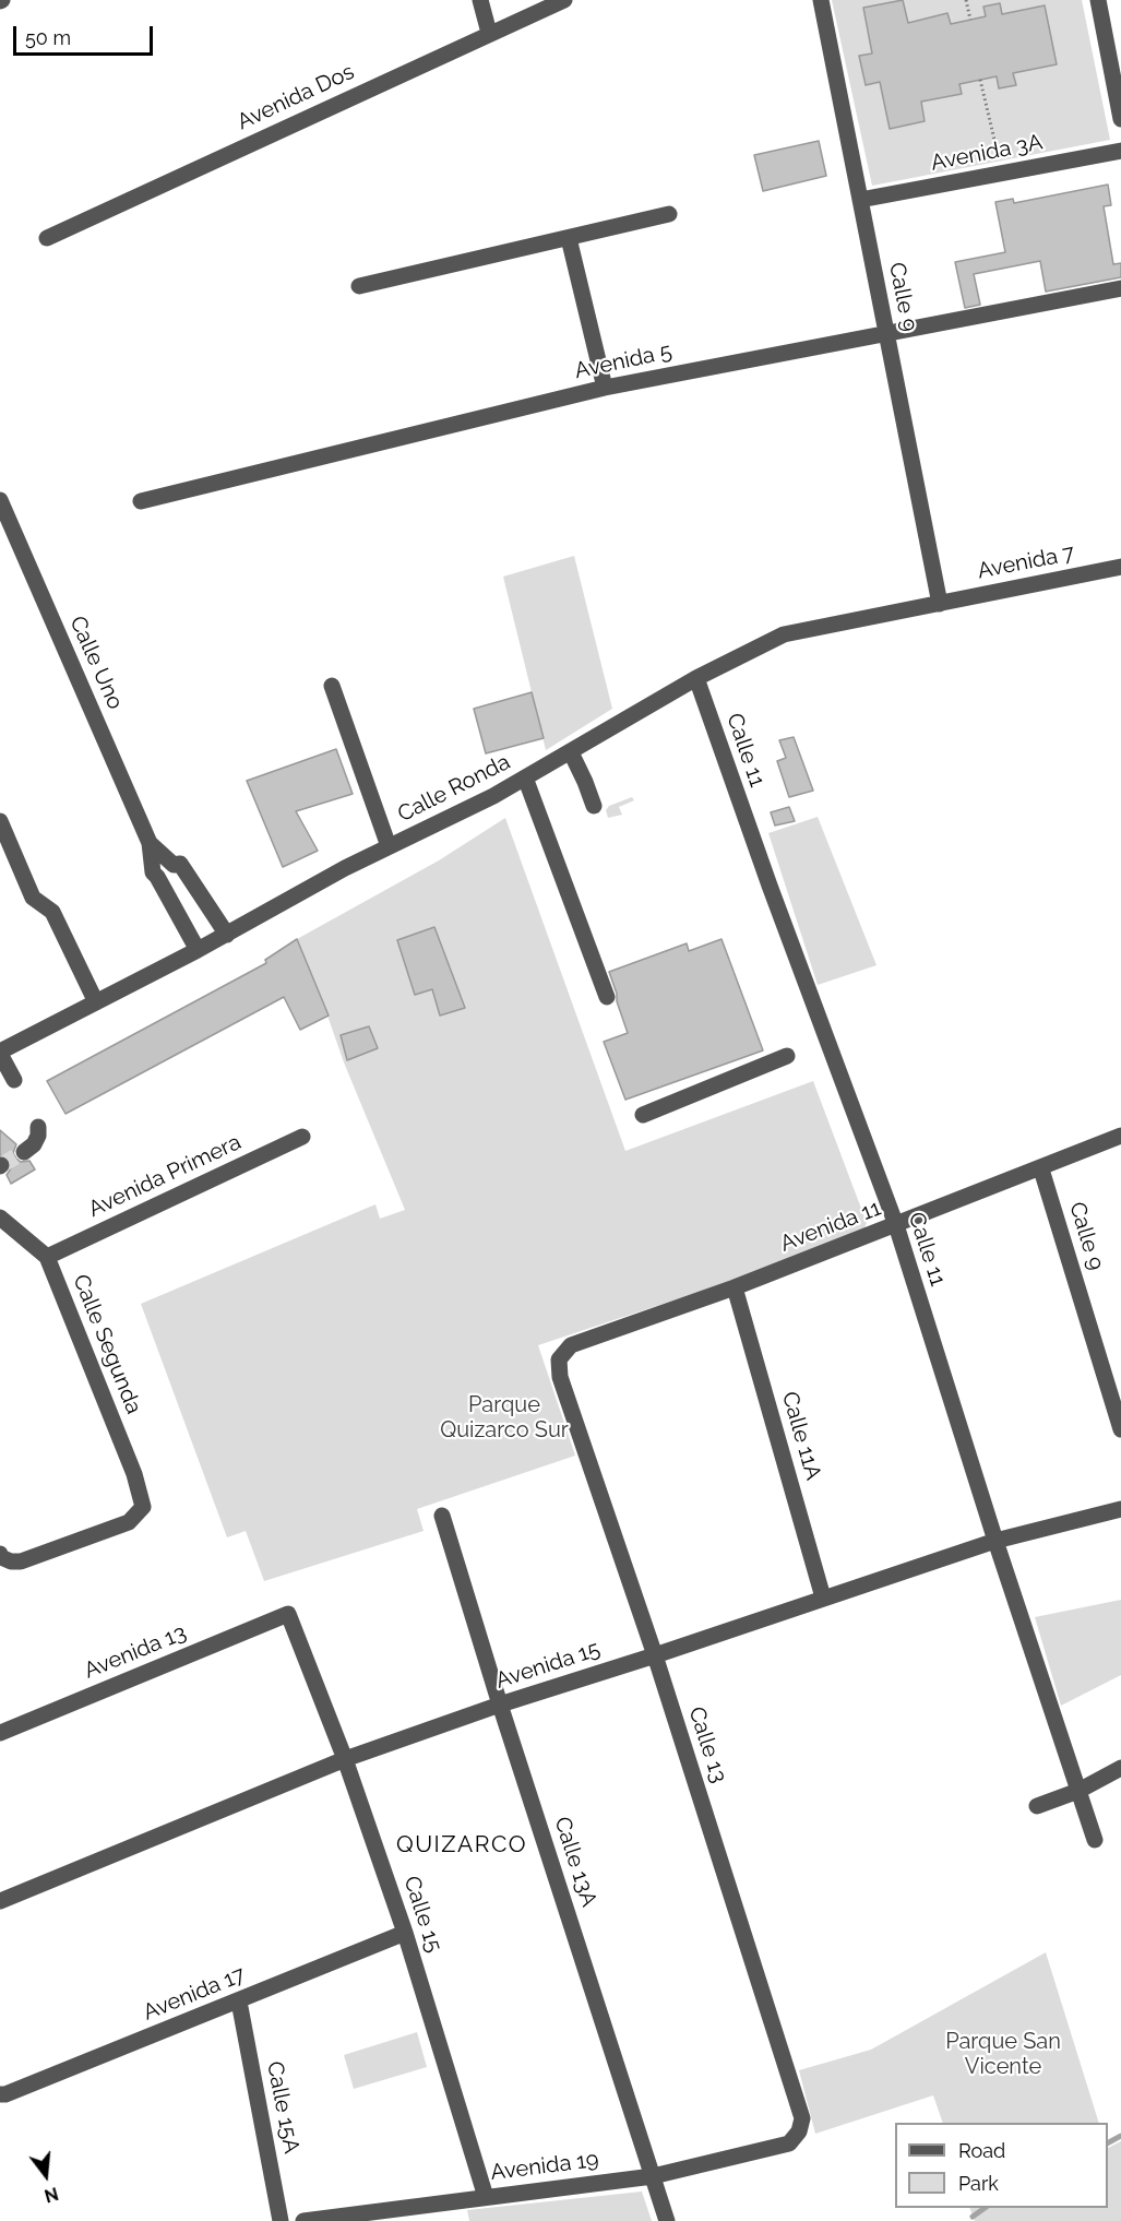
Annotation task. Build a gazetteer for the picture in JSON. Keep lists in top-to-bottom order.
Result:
{
  "streets": {
    "street": [
      "Avenida Dos",
      "Avenida 3A",
      "Calle 9",
      "Avenida 5",
      "Avenida 7",
      "Calle Uno",
      "Calle 11",
      "Calle Ronda",
      "Avenida Primera",
      "Avenida 11",
      "Calle Segunda",
      "Calle 11A",
      "Avenida 13",
      "Avenida 15",
      "Calle 13",
      "Calle 13A",
      "Calle 15",
      "Avenida 17",
      "Calle 15A",
      "Avenida 19"
    ]
  },
  "crossings": [
    ["Avenida 3A", "Calle 9"],
    ["Calle 9", "Avenida 5"],
    ["Calle 9", "Avenida 7"],
    ["Calle 9", "Calle Ronda"],
    ["Calle 9", "Avenida 11"],
    ["Avenida 7", "Calle Ronda"],
    ["Calle Uno", "Calle Ronda"],
    ["Calle 11", "Calle Ronda"],
    ["Calle 11", "Avenida 11"],
    ["Calle 11", "Avenida 15"],
    ["Avenida Primera", "Calle Segunda"],
    ["Avenida 11", "Calle 11A"],
    ["Avenida 11", "Calle 13"],
    ["Calle 11A", "Avenida 15"],
    ["Avenida 13", "Calle 15"],
    ["Avenida 15", "Calle 13"],
    ["Avenida 15", "Calle 13A"],
    ["Avenida 15", "Calle 15"],
    ["Calle 13", "Avenida 19"],
    ["Calle 13A", "Avenida 19"],
    ["Calle 15", "Avenida 17"],
    ["Calle 15", "Avenida 19"],
    ["Avenida 17", "Calle 15A"]
  ],
  "districts": ["QUIZARCO"],
  "parks": ["Parque Quizarco Sur", "Parque San Vicente"],
  "legend": ["Road", "Park"],
  "scale_bar": "50 m",
  "north": "bottom"
}
